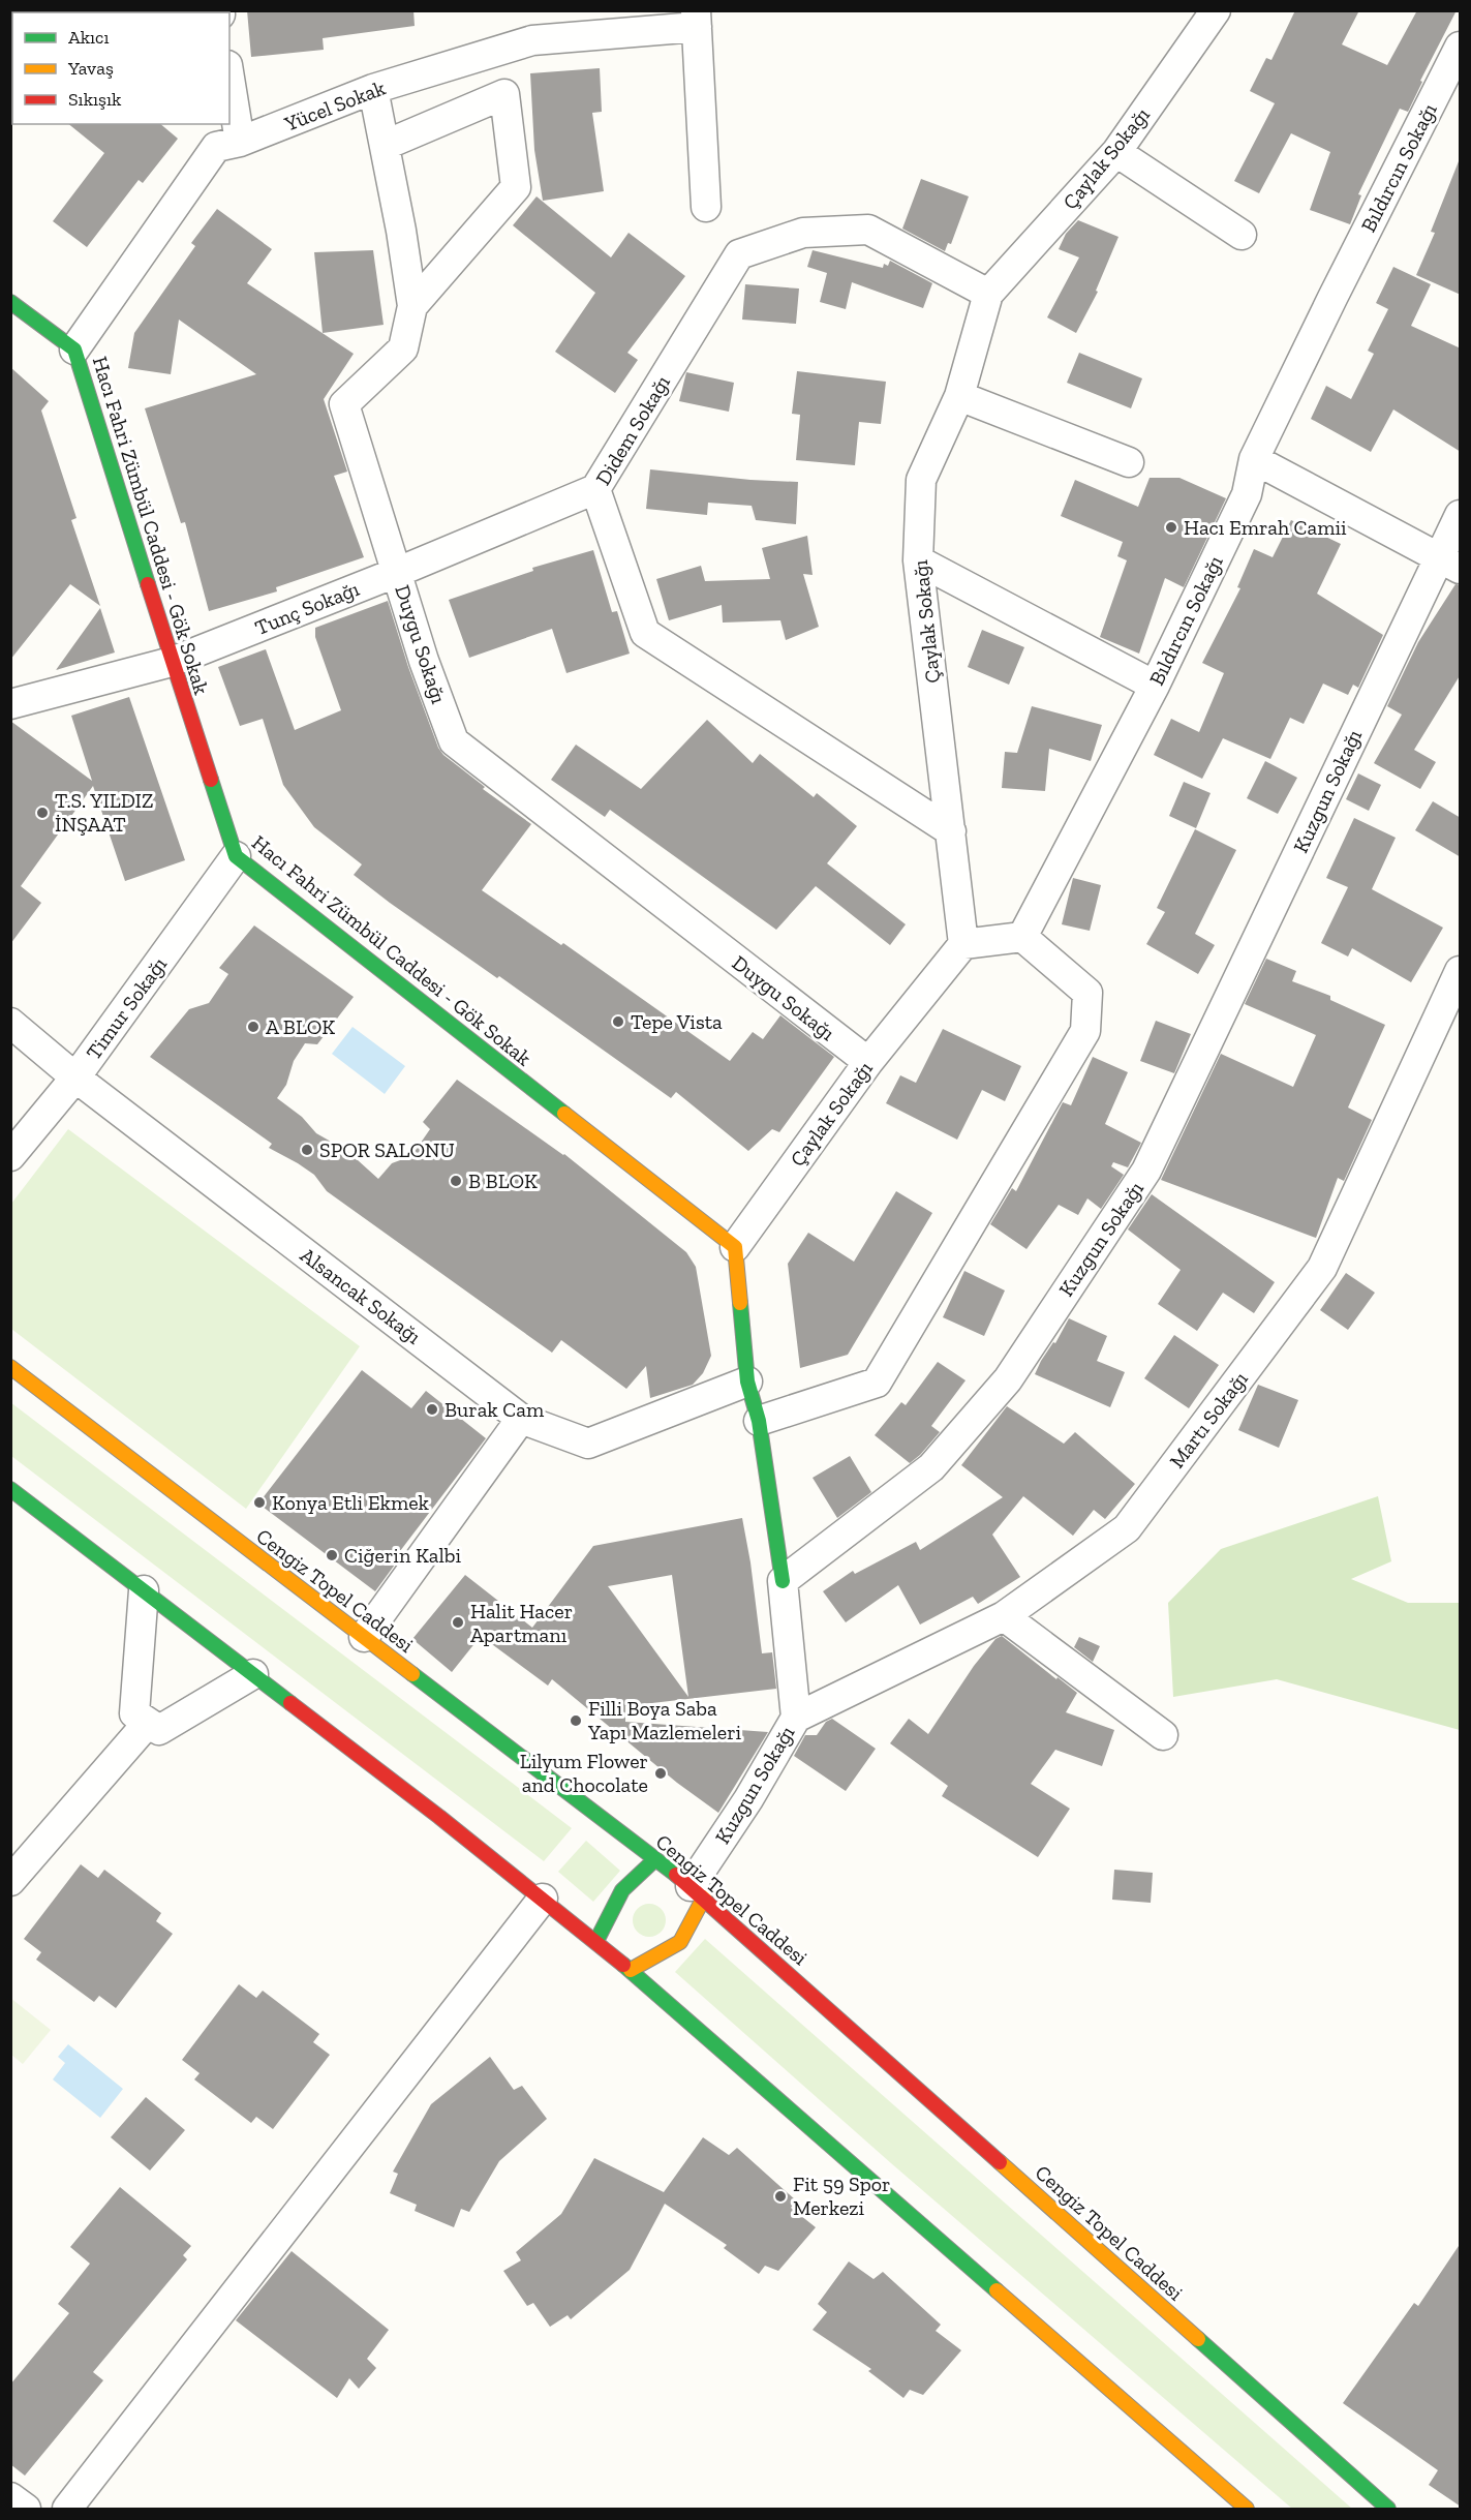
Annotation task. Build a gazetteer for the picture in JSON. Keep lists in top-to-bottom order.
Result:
{
  "streets": {
    "main road": ["Hacı Fahri Zümbül Caddesi - Gök Sokak", "Cengiz Topel Caddesi"],
    "street": [
      "Yücel Sokak",
      "Çaylak Sokağı",
      "Bıldırcın Sokağı",
      "Didem Sokağı",
      "Tunç Sokağı",
      "Duygu Sokağı",
      "Kuzgun Sokağı",
      "Timur Sokağı",
      "Alsancak Sokağı",
      "Martı Sokağı"
    ]
  },
  "crossings": [
    ["Yücel Sokak", "Hacı Fahri Zümbül Caddesi - Gök Sokak"],
    ["Çaylak Sokağı", "Didem Sokağı"],
    ["Çaylak Sokağı", "Hacı Fahri Zümbül Caddesi - Gök Sokak"],
    ["Çaylak Sokağı", "Duygu Sokağı"],
    ["Didem Sokağı", "Tunç Sokağı"],
    ["Hacı Fahri Zümbül Caddesi - Gök Sokak", "Tunç Sokağı"],
    ["Hacı Fahri Zümbül Caddesi - Gök Sokak", "Timur Sokağı"],
    ["Tunç Sokağı", "Duygu Sokağı"],
    ["Kuzgun Sokağı", "Martı Sokağı"],
    ["Kuzgun Sokağı", "Cengiz Topel Caddesi"],
    ["Timur Sokağı", "Alsancak Sokağı"]
  ],
  "places": [
    "Hacı Emrah Camii",
    "T.S. YILDIZ İNŞAAT",
    "Tepe Vista",
    "A BLOK",
    "SPOR SALONU",
    "B BLOK",
    "Burak Cam",
    "Konya Etli Ekmek",
    "Ciğerin Kalbi",
    "Halit Hacer Apartmanı",
    "Filli Boya Saba Yapı Mazlemeleri",
    "Lilyum Flower and Chocolate",
    "Fit 59 Spor Merkezi"
  ],
  "legend": ["Akıcı", "Yavaş", "Sıkışık"]
}
